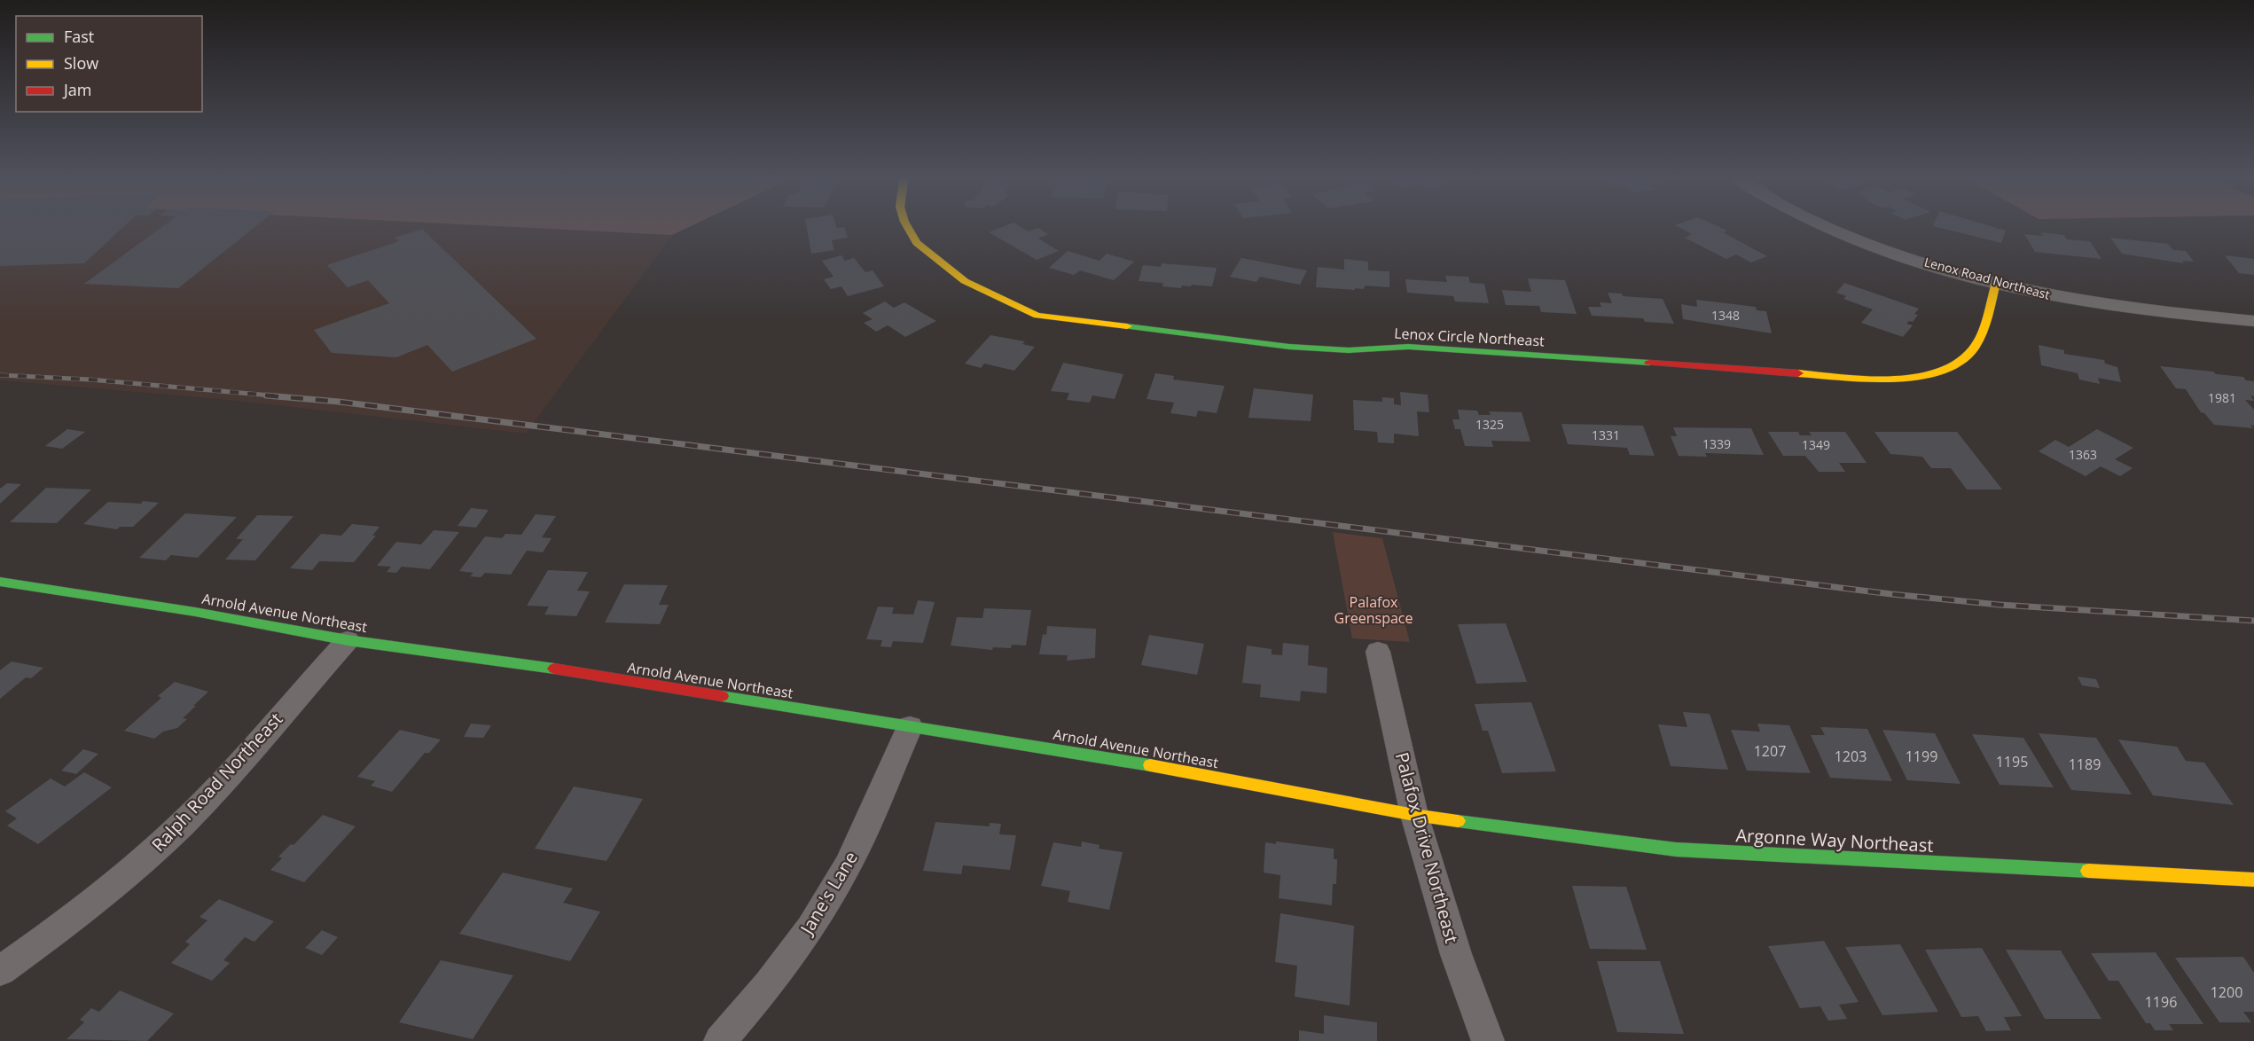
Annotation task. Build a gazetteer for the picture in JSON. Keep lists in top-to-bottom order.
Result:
{
  "streets": {
    "street": [
      "Lenox Road Northeast",
      "Lenox Circle Northeast",
      "Arnold Avenue Northeast",
      "Ralph Road Northeast",
      "Argonne Way Northeast",
      "Palafox Drive Northeast",
      "Jane's Lane"
    ]
  },
  "crossings": [
    ["Lenox Road Northeast", "Lenox Circle Northeast"],
    ["Arnold Avenue Northeast", "Ralph Road Northeast"],
    ["Arnold Avenue Northeast", "Argonne Way Northeast"],
    ["Arnold Avenue Northeast", "Palafox Drive Northeast"],
    ["Arnold Avenue Northeast", "Jane's Lane"],
    ["Argonne Way Northeast", "Palafox Drive Northeast"]
  ],
  "parks": ["Palafox Greenspace"],
  "house_numbers": [
    "1348",
    "1981",
    "1325",
    "1331",
    "1339",
    "1349",
    "1363",
    "1207",
    "1203",
    "1199",
    "1195",
    "1189",
    "1200",
    "1196"
  ],
  "legend": ["Fast", "Slow", "Jam"]
}
